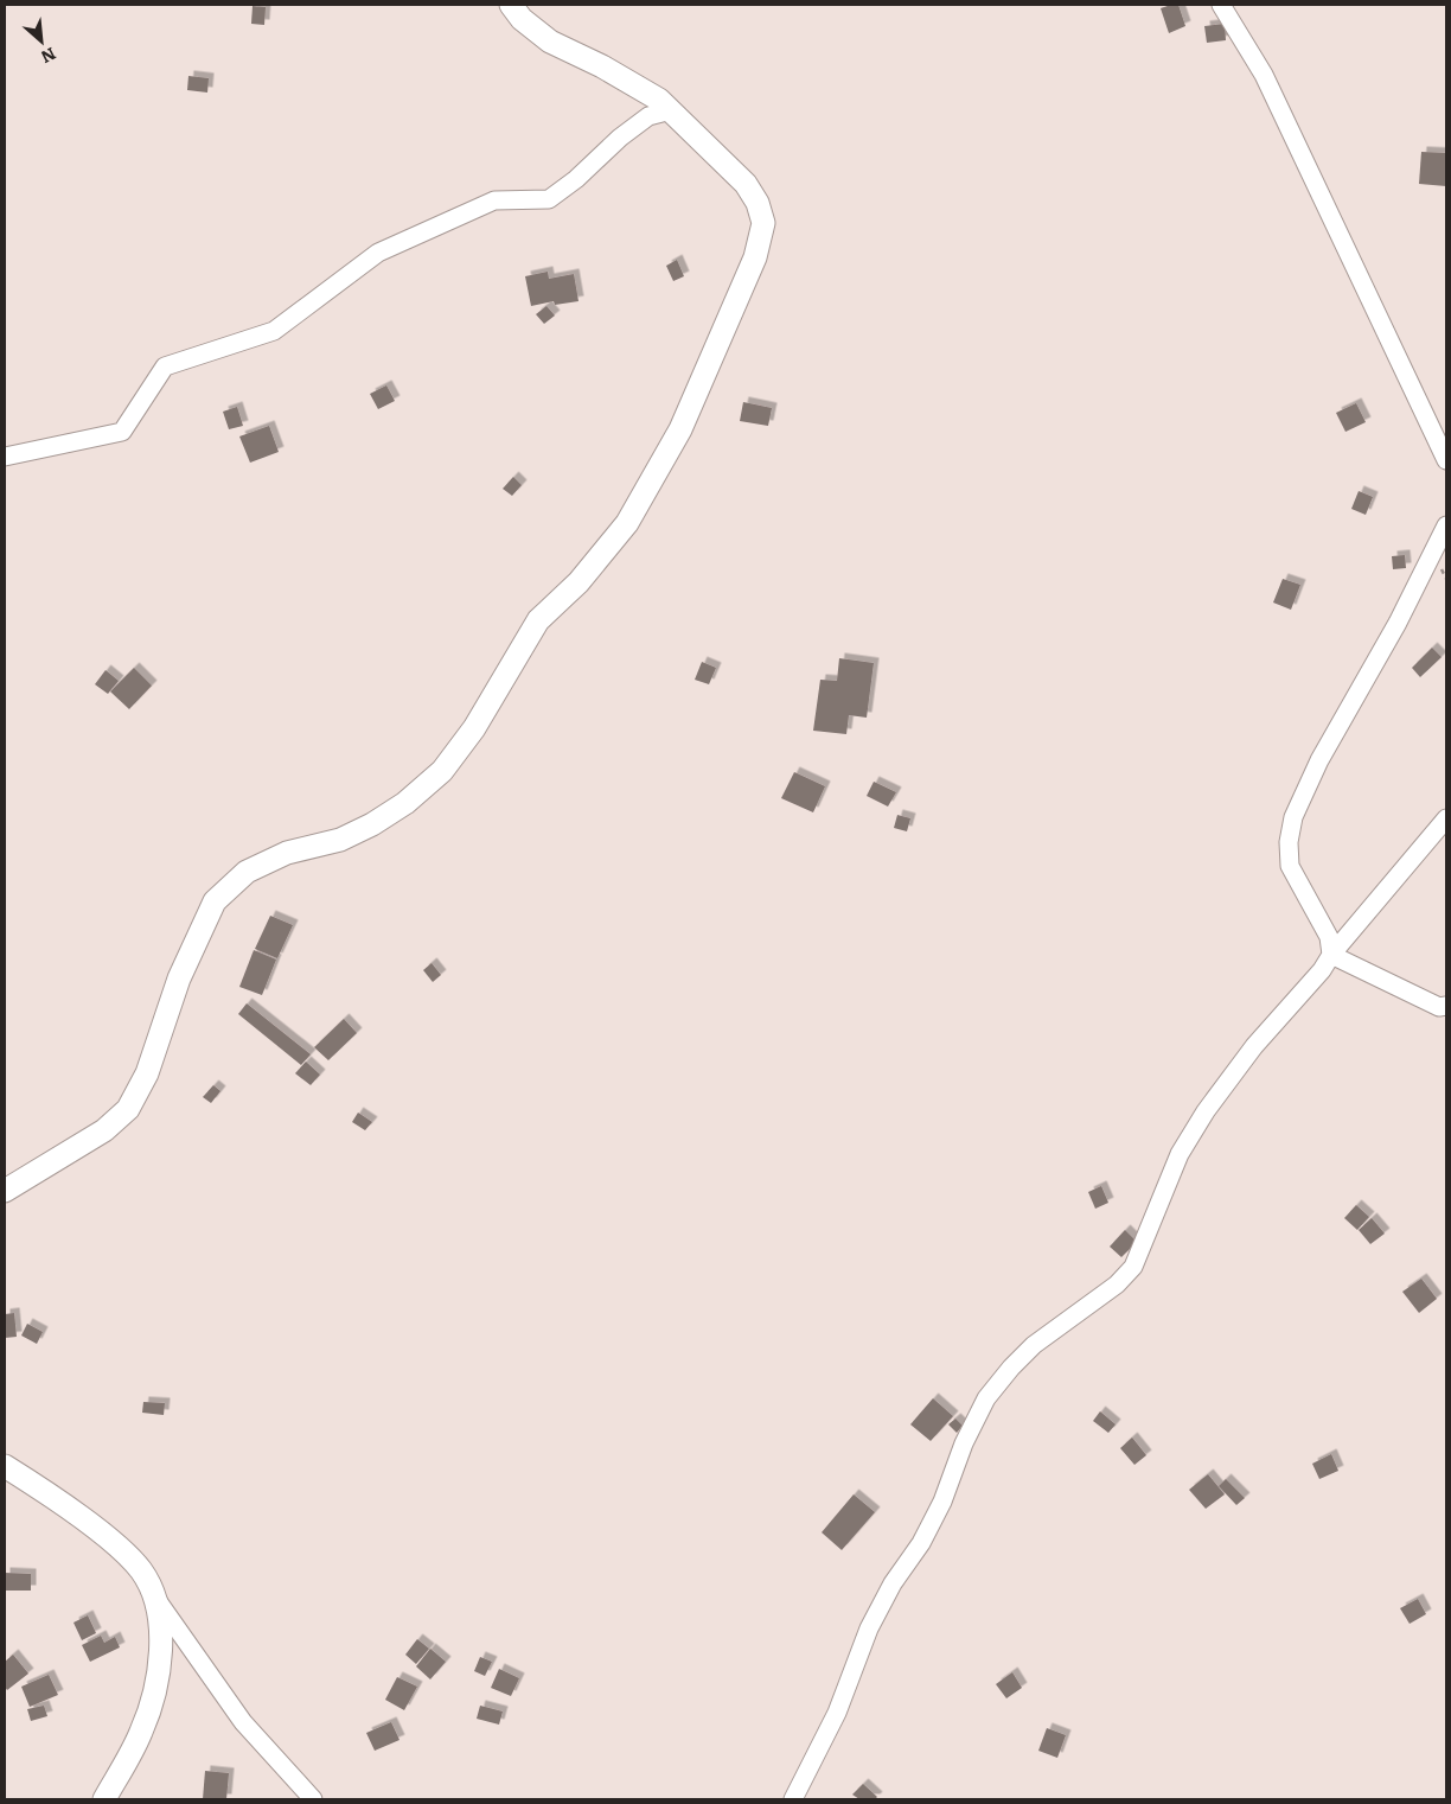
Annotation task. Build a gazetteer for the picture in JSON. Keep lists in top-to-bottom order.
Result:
{
  "north": "bottom right"
}
